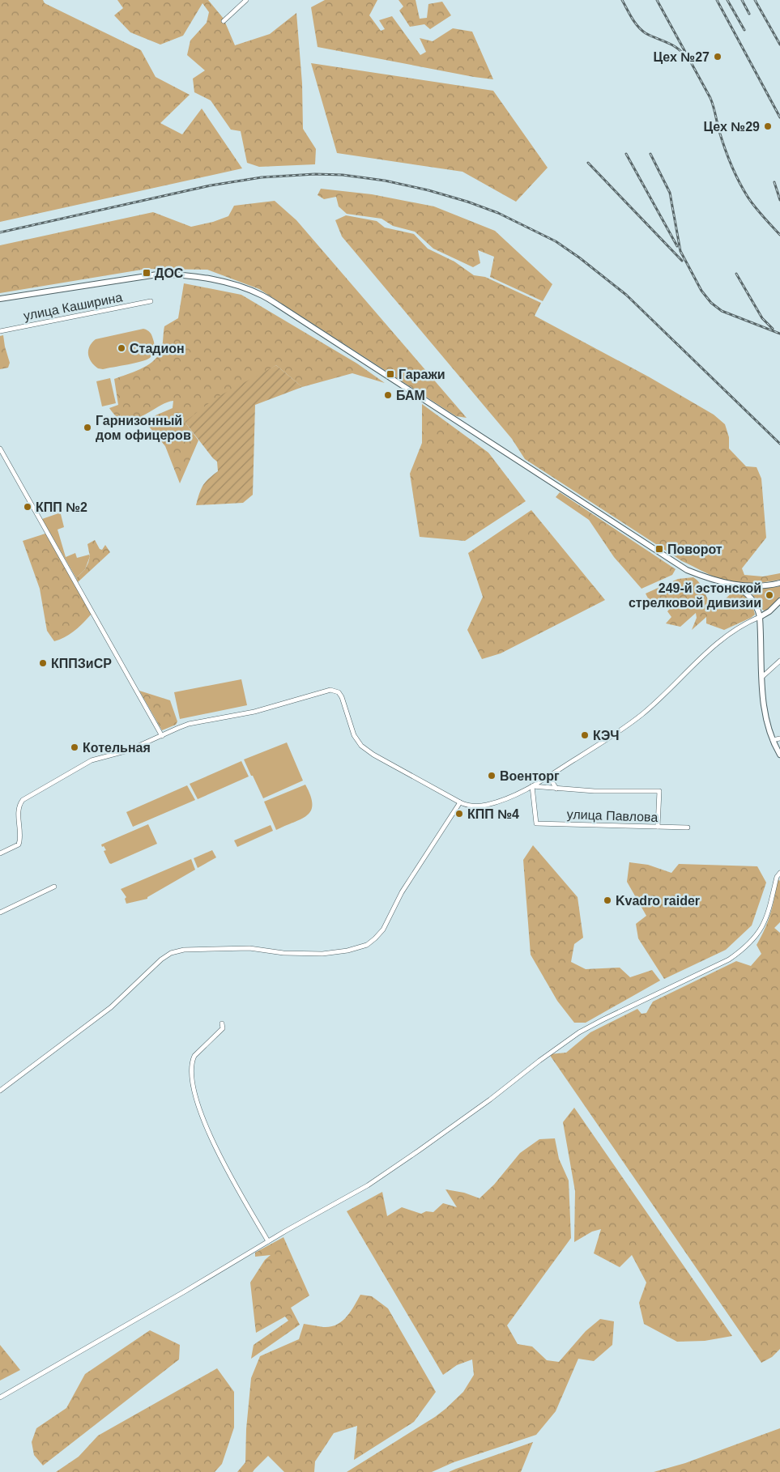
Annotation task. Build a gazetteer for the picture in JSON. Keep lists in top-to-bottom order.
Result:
{
  "streets": {
    "street": ["улица Каширина", "улица Павлова"]
  },
  "places": {
    "other": [
      "Цех №27",
      "Цех №29",
      "Стадион",
      "БАМ",
      "Гарнизонный дом офицеров",
      "КПП №2",
      "249-й эстонской стрелковой дивизии",
      "КППЗиСР",
      "КЭЧ",
      "Котельная",
      "Военторг",
      "КПП №4",
      "Kvadro raider"
    ],
    "transit": ["ДОС", "Гаражи", "Поворот"]
  }
}
